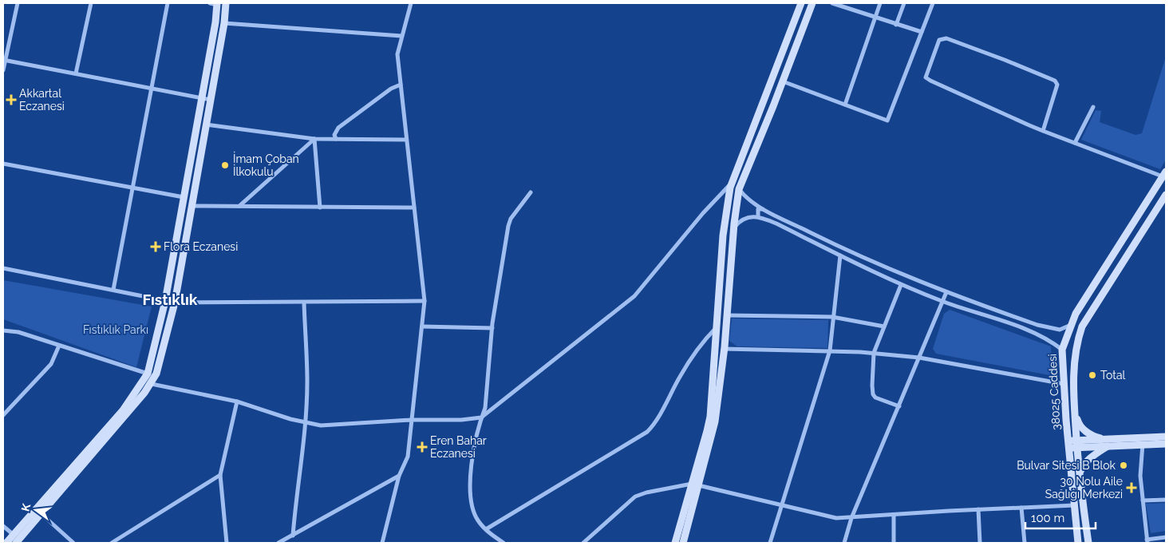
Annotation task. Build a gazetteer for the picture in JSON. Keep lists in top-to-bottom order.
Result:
{
  "streets": {
    "street": ["38025 Caddesi"]
  },
  "districts": ["Fıstıklık"],
  "parks": ["Fıstıklık Parkı"],
  "places": {
    "health": [
      "Akkartal Eczanesi",
      "Flora Eczanesi",
      "Eren Bahar Eczanesi",
      "30 Nolu Aile Sağlığı Merkezi"
    ],
    "other": ["İmam Çoban İlkokulu", "Total", "Bulvar Sitesi B Blok"]
  },
  "scale_bar": "100 m",
  "north": "left"
}
